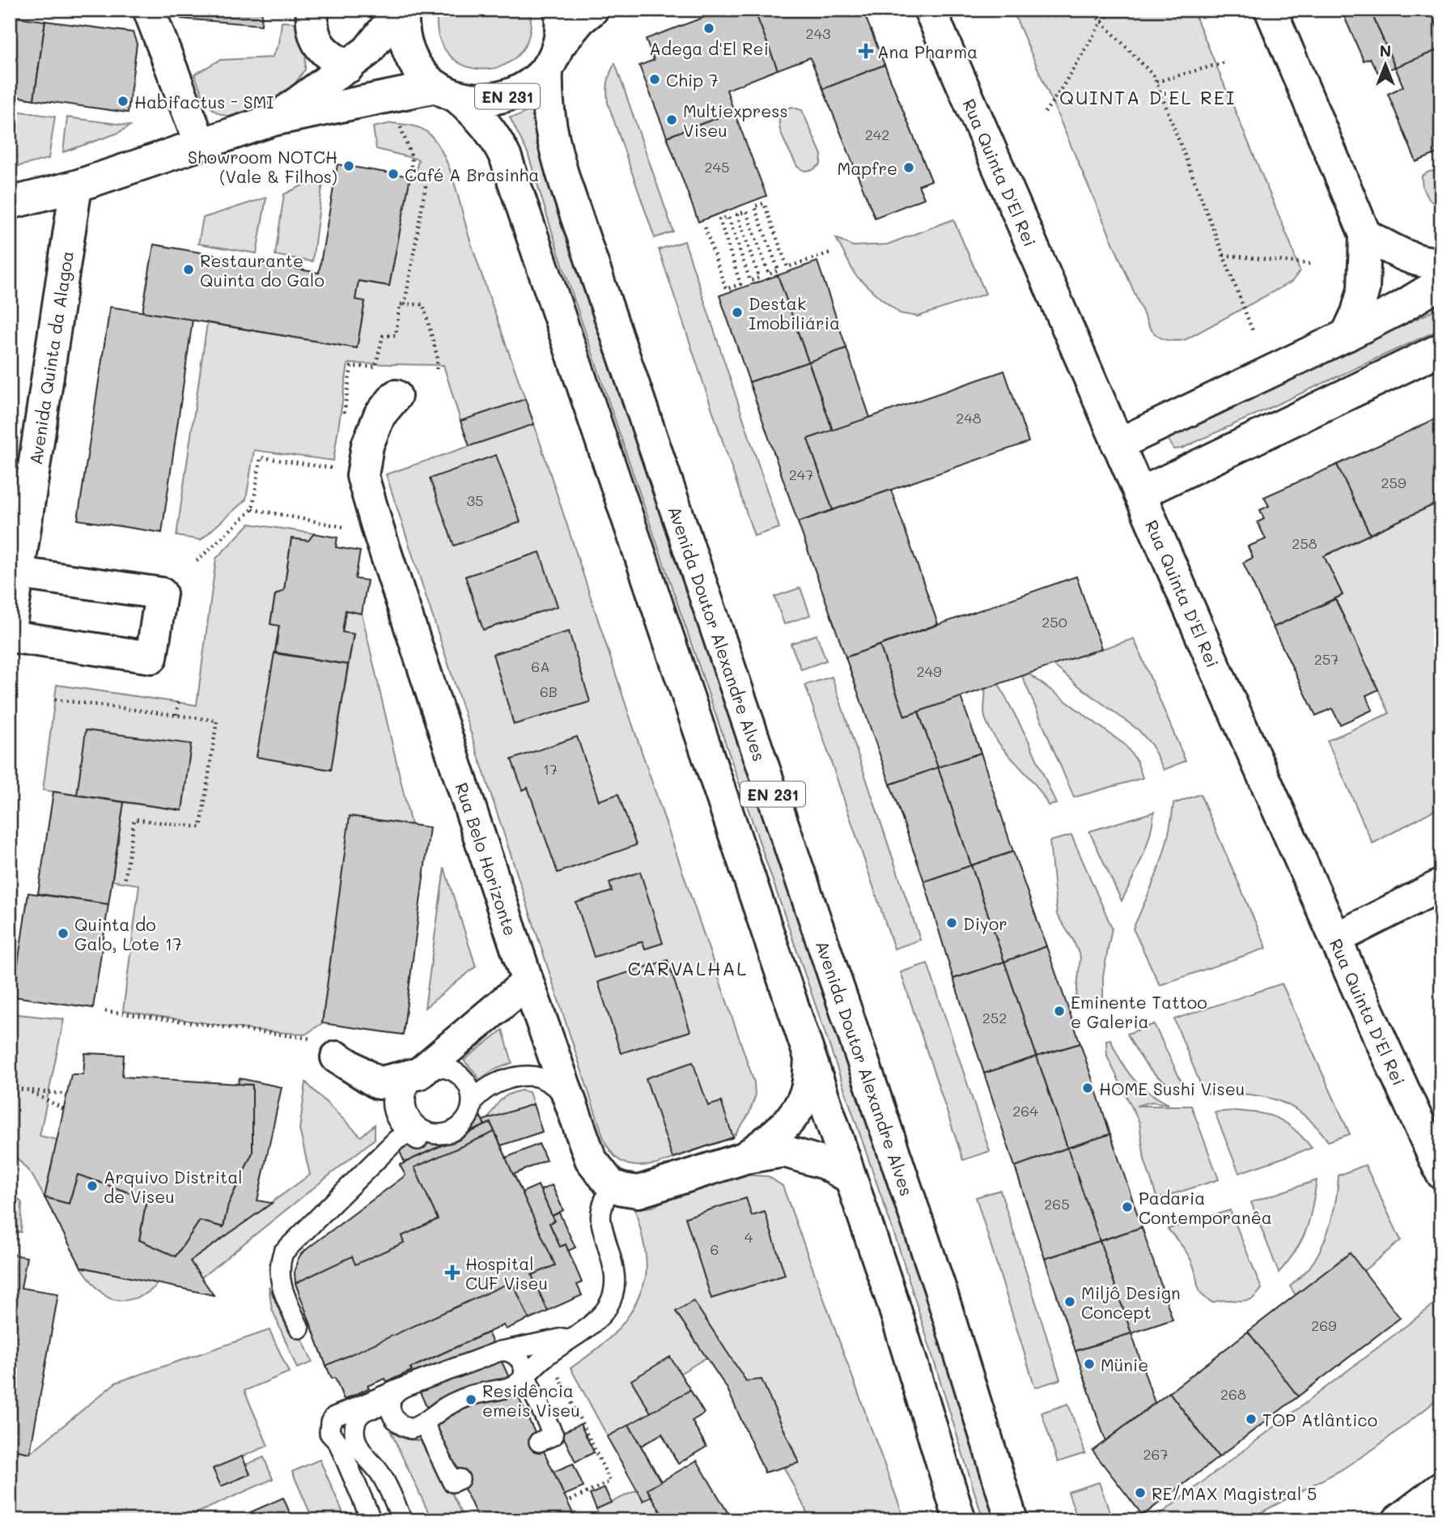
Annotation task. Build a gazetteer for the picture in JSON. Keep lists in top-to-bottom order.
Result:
{
  "streets": {
    "street": [
      "EN 231",
      "Rua Quinta D'El Rei",
      "Avenida Quinta da Alagoa",
      "Avenida Doutor Alexandre Alves",
      "Rua Belo Horizonte"
    ]
  },
  "crossings": [
    ["EN 231", "Avenida Doutor Alexandre Alves"]
  ],
  "districts": ["QUINTA D'EL REI", "CARVALHAL"],
  "places": {
    "other": [
      "Adega d'El Rei",
      "Chip 7",
      "Habifactus - SMI",
      "Multiexpress Viseu",
      "Showroom NOTCH (Vale & Filhos)",
      "Mapfre",
      "Café A Brasinha",
      "Restaurante Quinta do Galo",
      "Destak Imobiliária",
      "Diyor",
      "Quinta do Galo, Lote 17",
      "Eminente Tattoo e Galeria",
      "HOME Sushi Viseu",
      "Arquivo Distrital de Viseu",
      "Padaria Contemporanêa",
      "Miljô Design Concept",
      "Münie",
      "Residência emeis Viseu",
      "TOP Atlântico",
      "RE/MAX Magistral 5"
    ],
    "health": ["Ana Pharma", "Hospital CUF Viseu"]
  },
  "house_numbers": [
    "243",
    "242",
    "245",
    "248",
    "247",
    "259",
    "35",
    "258",
    "250",
    "257",
    "6A",
    "249",
    "6B",
    "17",
    "252",
    "264",
    "265",
    "4",
    "6",
    "269",
    "268",
    "267"
  ],
  "north": "top"
}
